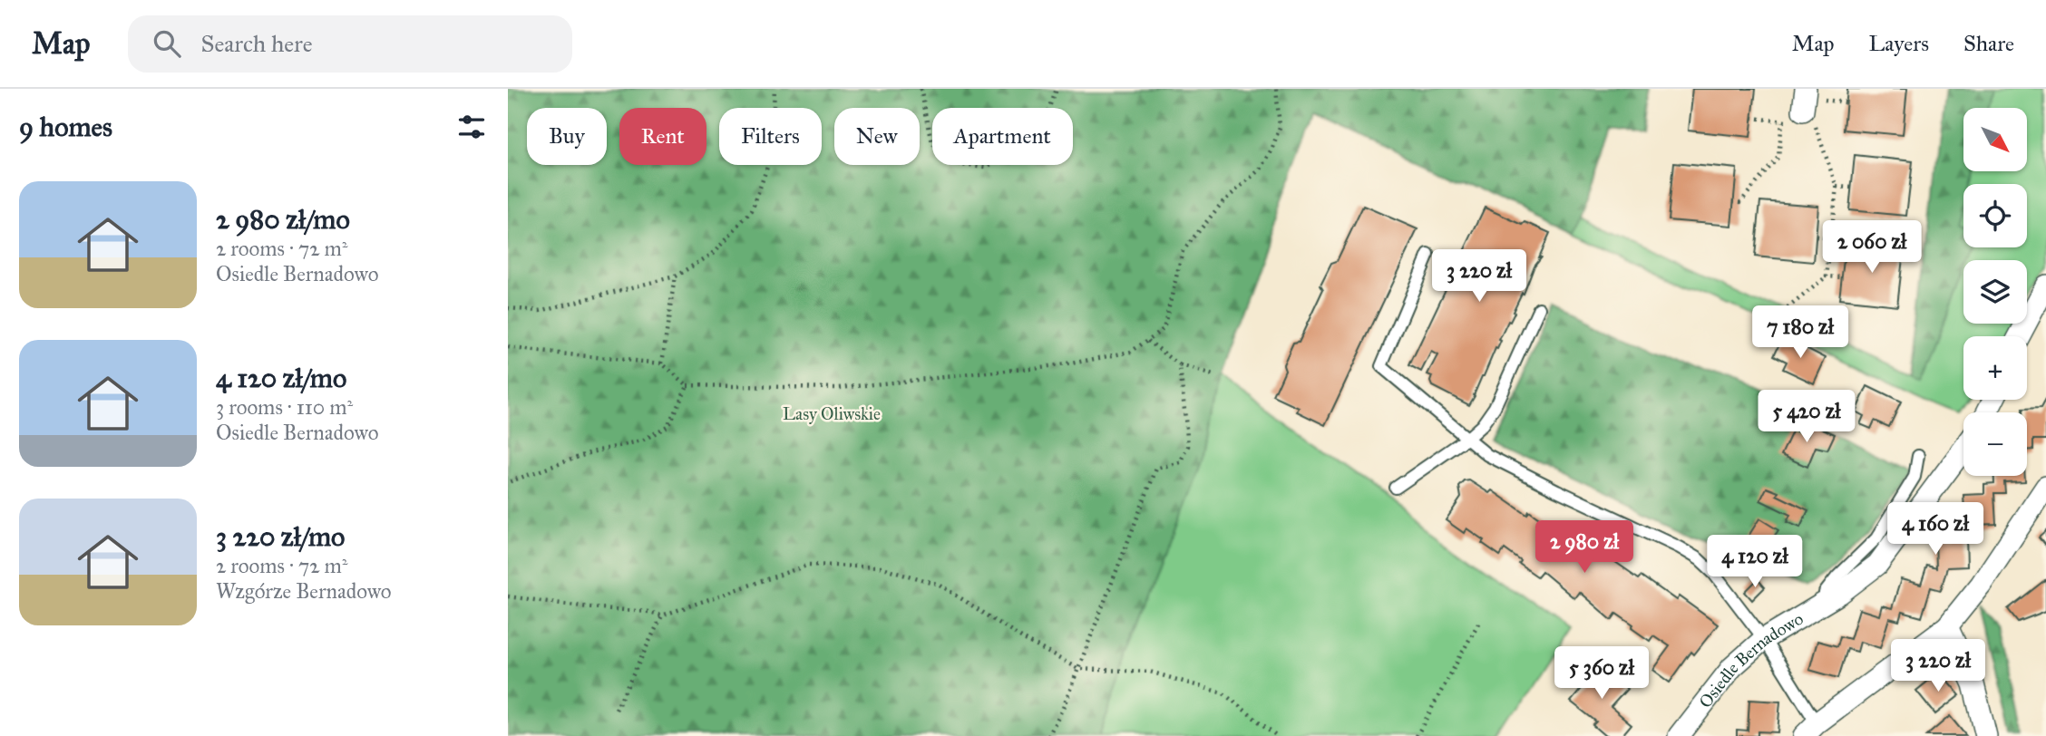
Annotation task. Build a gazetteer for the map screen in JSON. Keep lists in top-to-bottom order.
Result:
{
  "streets": {
    "street": ["Osiedle Bernadowo"]
  },
  "parks": ["Lasy Oliwskie"],
  "north": "bottom right",
  "page": {
    "header": "Map",
    "search": "Search here",
    "nav": ["Map", "Layers", "Share"],
    "heading": "9 homes",
    "map_buttons": ["+", "−"],
    "chip": [
      "Buy",
      "Rent",
      "Filters",
      "New",
      "Apartment"
    ],
    "list": [
      {
        "name": "2 980 zł/mo",
        "note": "2 rooms · 72 m² · Osiedle Bernadowo"
      },
      {
        "name": "4 120 zł/mo",
        "note": "3 rooms · 110 m² · Osiedle Bernadowo"
      },
      {
        "name": "3 220 zł/mo",
        "note": "2 rooms · 72 m² · Wzgórze Bernadowo"
      }
    ],
    "price": [
      "2 060 zł",
      "3 220 zł",
      "7 180 zł",
      "5 420 zł",
      "4 160 zł",
      "2 980 zł",
      "4 120 zł",
      "3 220 zł",
      "5 360 zł"
    ]
  }
}
